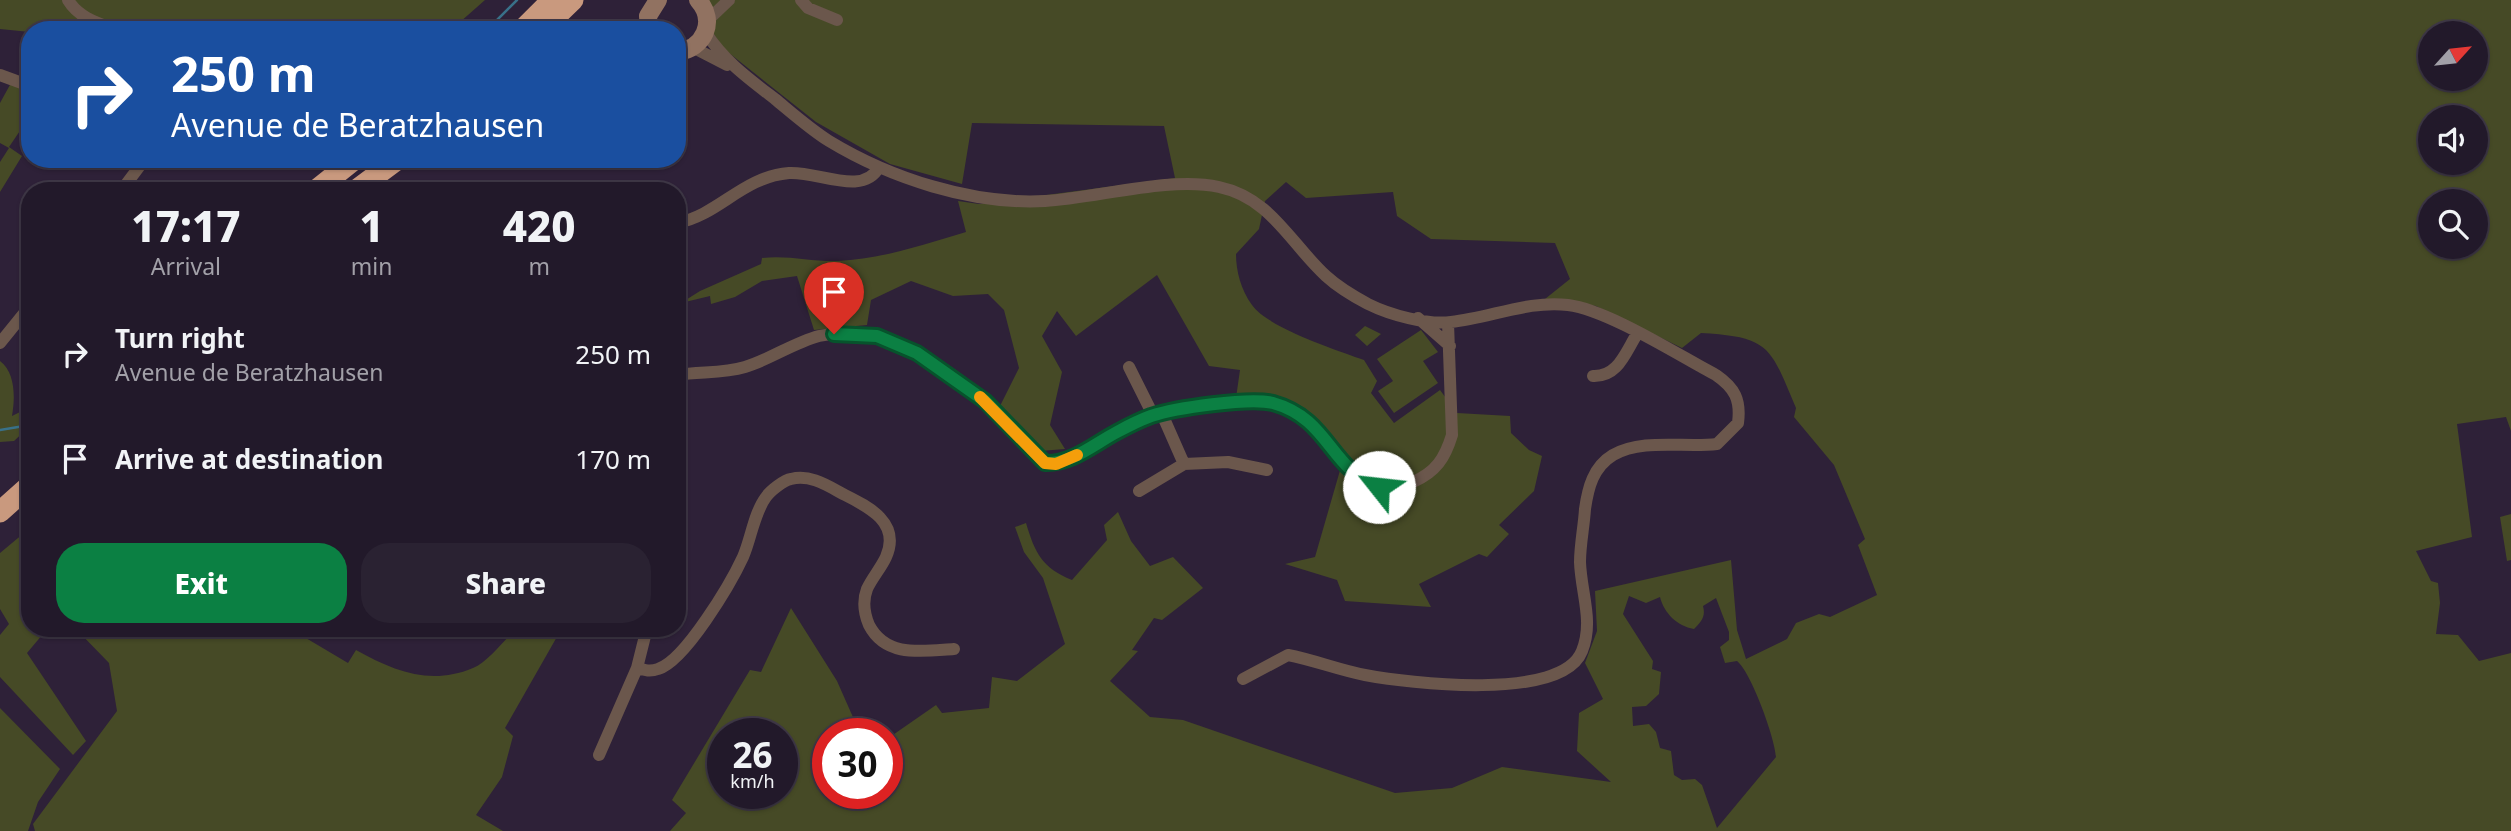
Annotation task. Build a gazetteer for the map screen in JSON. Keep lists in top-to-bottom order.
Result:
{
  "north": "top right",
  "page": {
    "turn": ["250 m", "Avenue de Beratzhausen"],
    "eta": [
      "17:17",
      "Arrival",
      "1",
      "min",
      "420",
      "m"
    ],
    "list": [
      {
        "name": "Turn right",
        "note": "Avenue de Beratzhausen",
        "value": "250 m"
      },
      {
        "name": "Arrive at destination",
        "value": "170 m"
      }
    ],
    "buttons": ["Exit", "Share"],
    "speed": "26 km/h",
    "limit": "30"
  }
}
